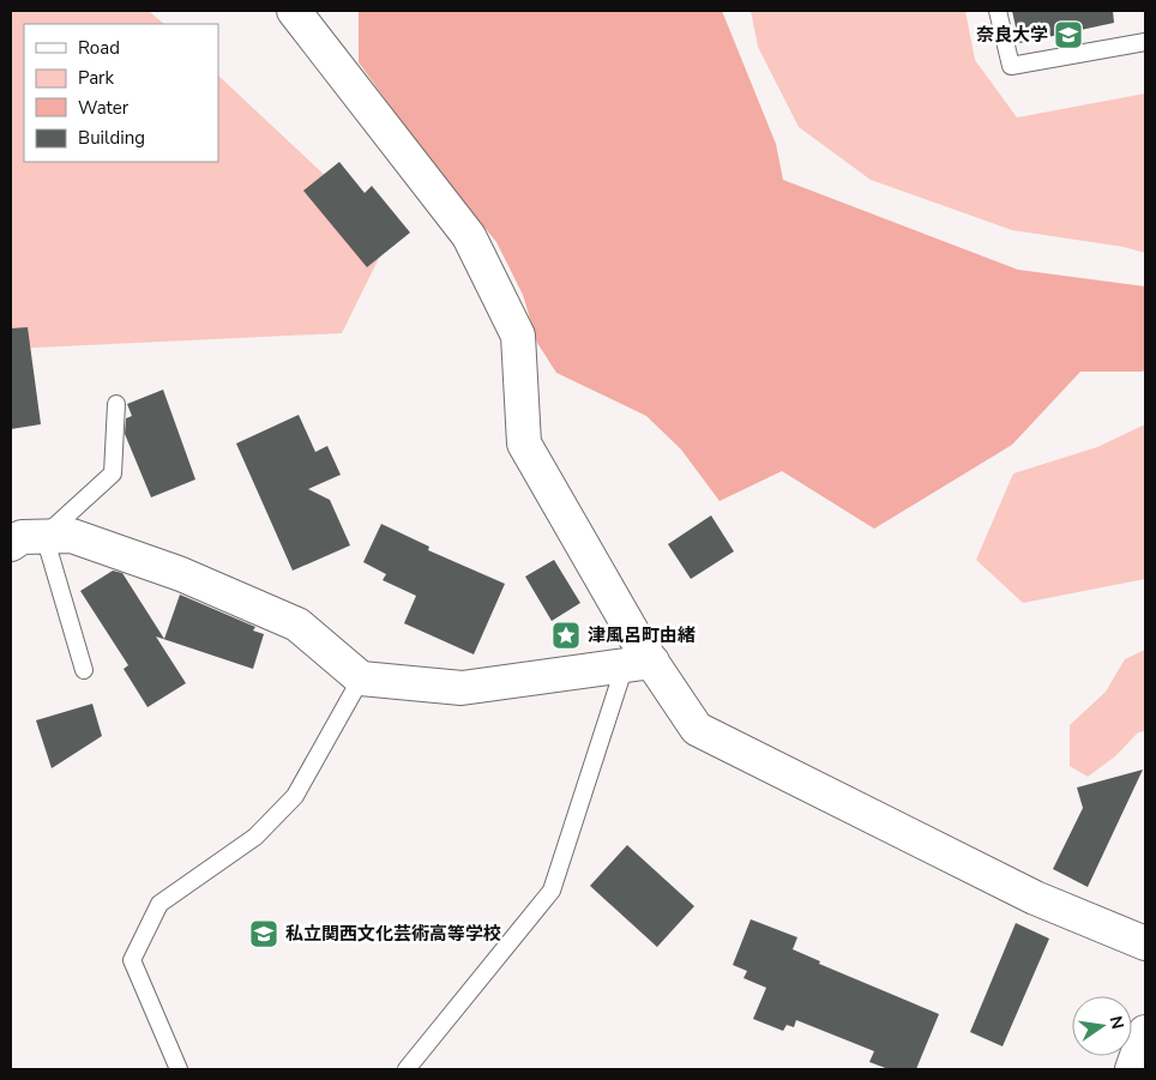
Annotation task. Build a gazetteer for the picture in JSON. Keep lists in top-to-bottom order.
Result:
{
  "places": {
    "school or university": ["奈良大学", "私立関西文化芸術高等学校"],
    "place": ["津風呂町由緒"]
  },
  "legend": [
    "Road",
    "Park",
    "Water",
    "Building"
  ],
  "north": "right"
}
